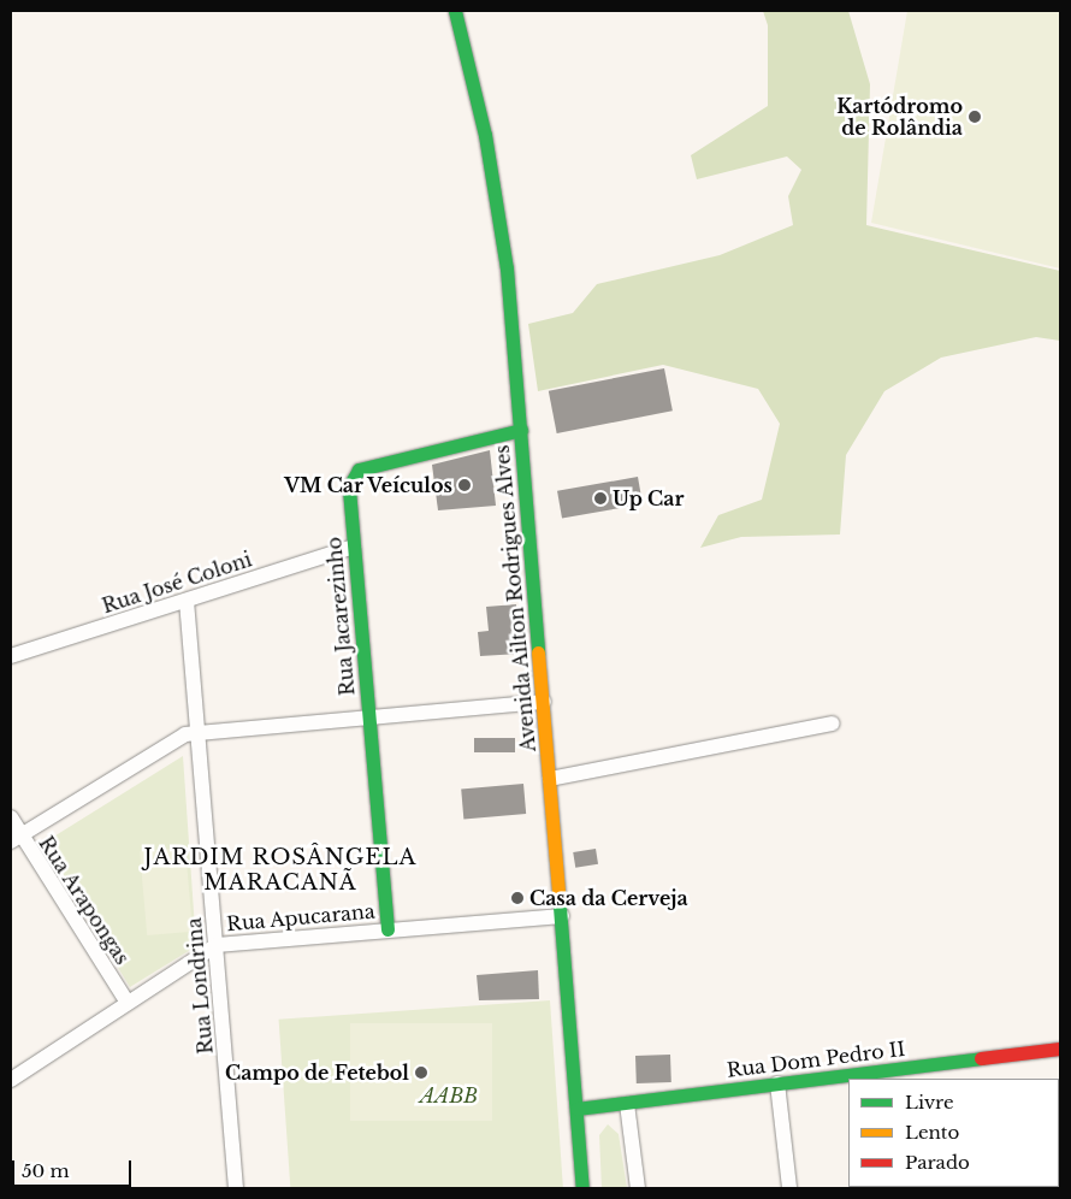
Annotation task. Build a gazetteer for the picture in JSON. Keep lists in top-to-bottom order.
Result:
{
  "streets": {
    "main road": ["Avenida Ailton Rodrigues Alves", "Rua Jacarezinho", "Rua Dom Pedro II"],
    "street": [
      "Rua José Coloni",
      "Rua Arapongas",
      "Rua Apucarana",
      "Rua Londrina"
    ]
  },
  "crossings": [
    ["Rua José Coloni", "Rua Jacarezinho"],
    ["Rua José Coloni", "Rua Londrina"],
    ["Avenida Ailton Rodrigues Alves", "Rua Jacarezinho"],
    ["Avenida Ailton Rodrigues Alves", "Rua Apucarana"],
    ["Avenida Ailton Rodrigues Alves", "Rua Dom Pedro II"],
    ["Rua Jacarezinho", "Rua Apucarana"],
    ["Rua Arapongas", "Rua Apucarana"],
    ["Rua Apucarana", "Rua Londrina"]
  ],
  "districts": ["JARDIM ROSÂNGELA MARACANÃ"],
  "parks": ["AABB"],
  "places": [
    "Kartódromo de Rolândia",
    "VM Car Veículos",
    "Up Car",
    "Casa da Cerveja",
    "Campo de Fetebol"
  ],
  "legend": ["Livre", "Lento", "Parado"],
  "scale_bar": "50 m"
}
